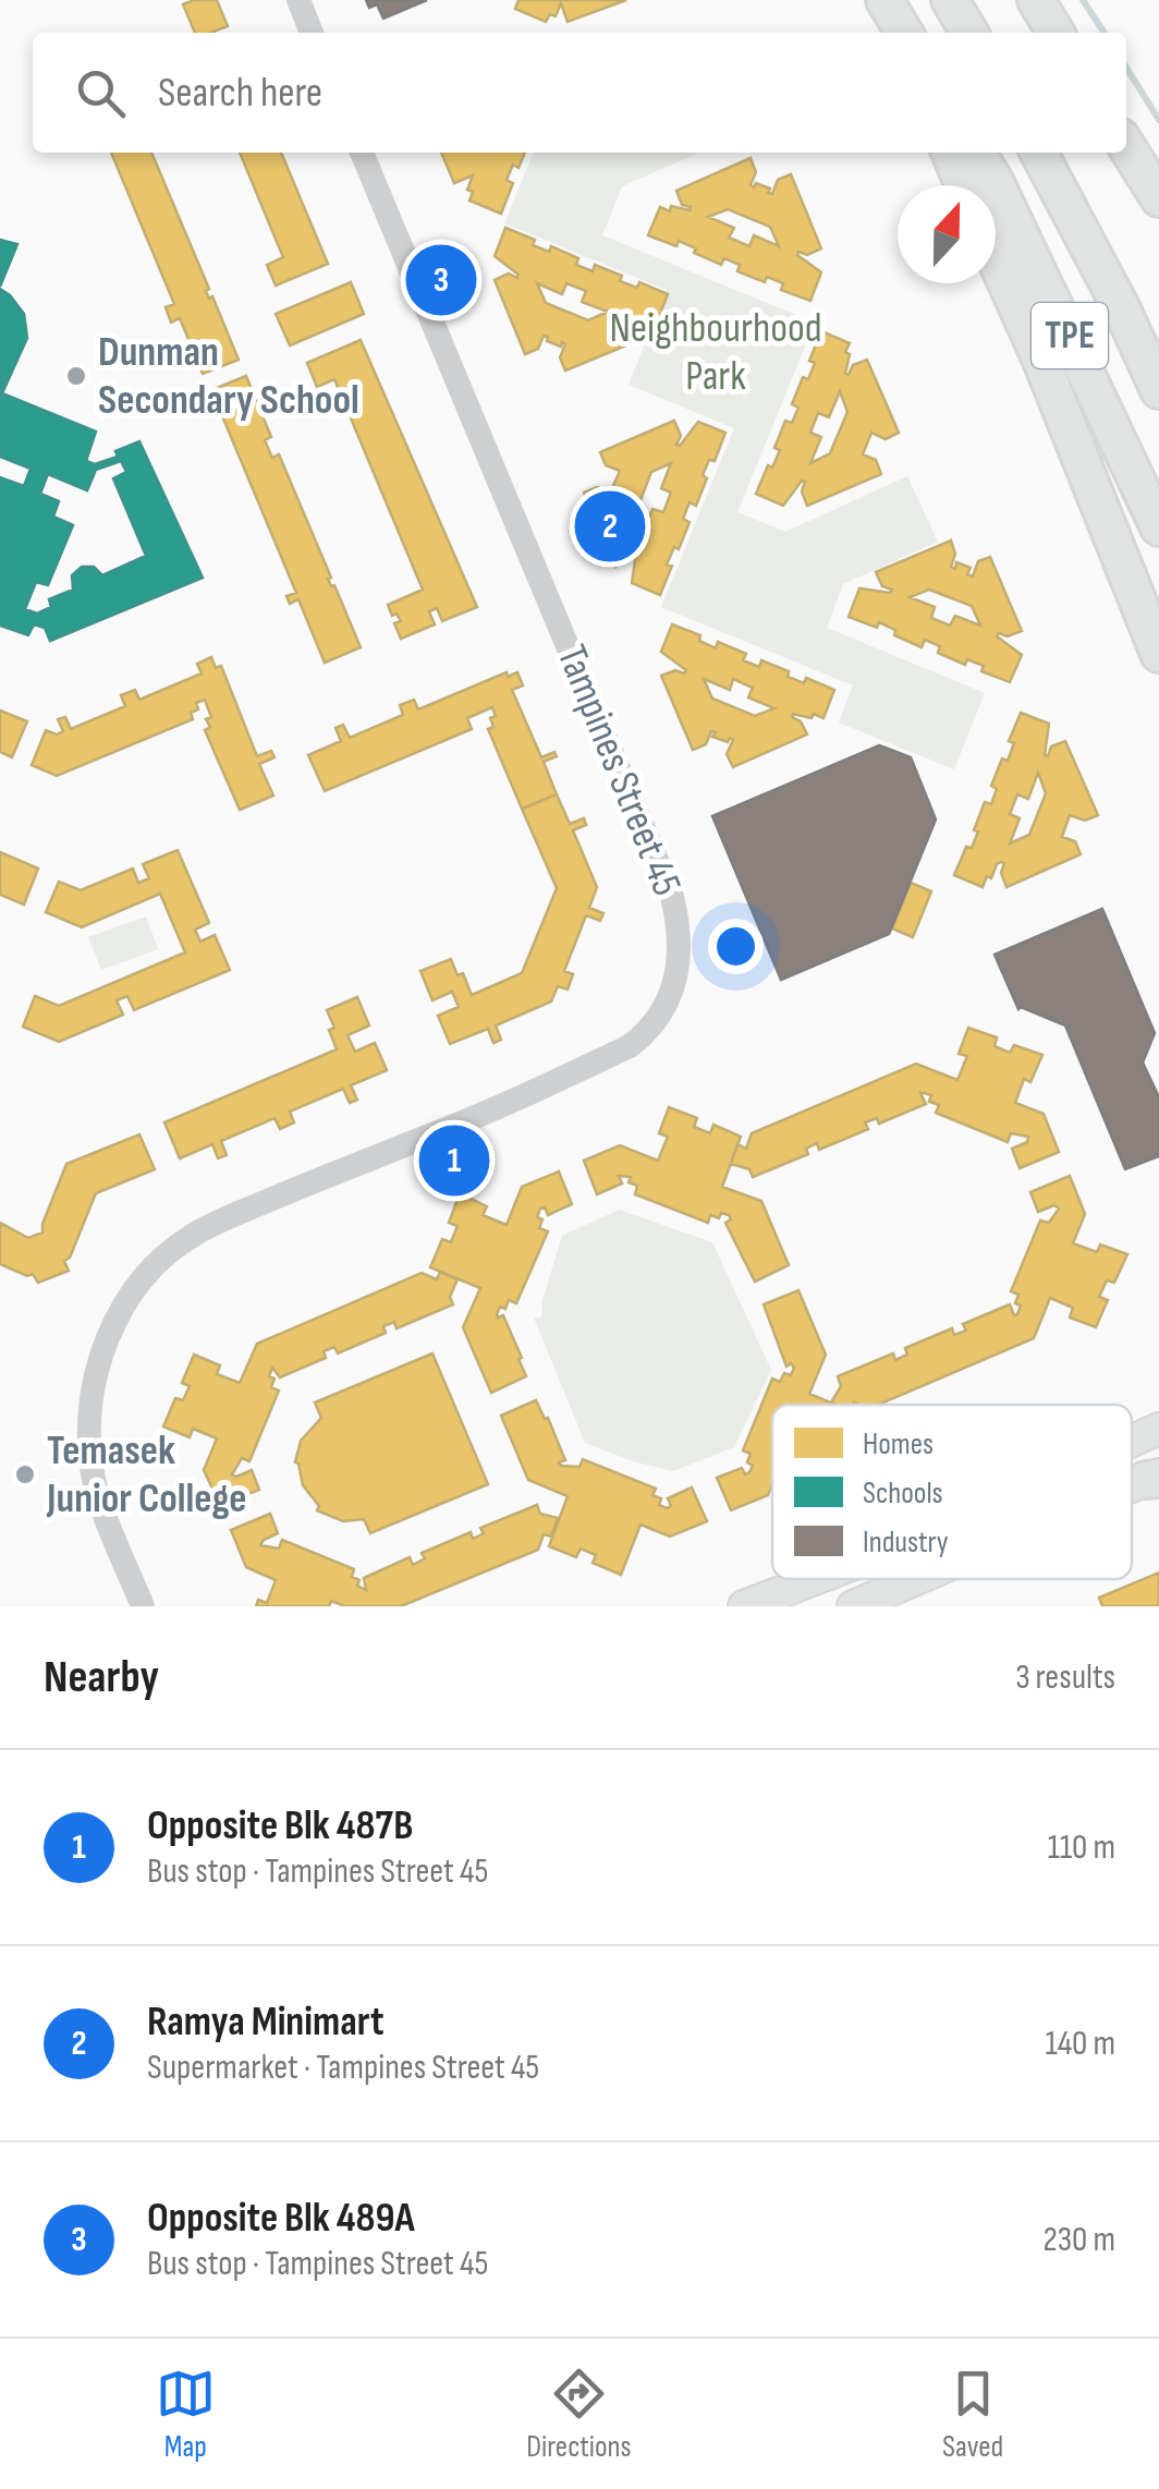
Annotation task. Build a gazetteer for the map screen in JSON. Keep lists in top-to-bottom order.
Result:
{
  "streets": {
    "highway": ["TPE"],
    "street": ["Tampines Street 45"]
  },
  "parks": ["Neighbourhood Park"],
  "places": ["Dunman Secondary School", "Temasek Junior College"],
  "legend": ["Homes", "Schools", "Industry"],
  "north": "top",
  "page": {
    "search": "Search here",
    "pins": ["3", "2", "1"],
    "heading": ["Nearby", "3 results"],
    "list": [
      {
        "mark": "1",
        "name": "Opposite Blk 487B",
        "note": "Bus stop · Tampines Street 45",
        "value": "110 m"
      },
      {
        "mark": "2",
        "name": "Ramya Minimart",
        "note": "Supermarket · Tampines Street 45",
        "value": "140 m"
      },
      {
        "mark": "3",
        "name": "Opposite Blk 489A",
        "note": "Bus stop · Tampines Street 45",
        "value": "230 m"
      }
    ],
    "nav": ["Map", "Directions", "Saved"]
  }
}
